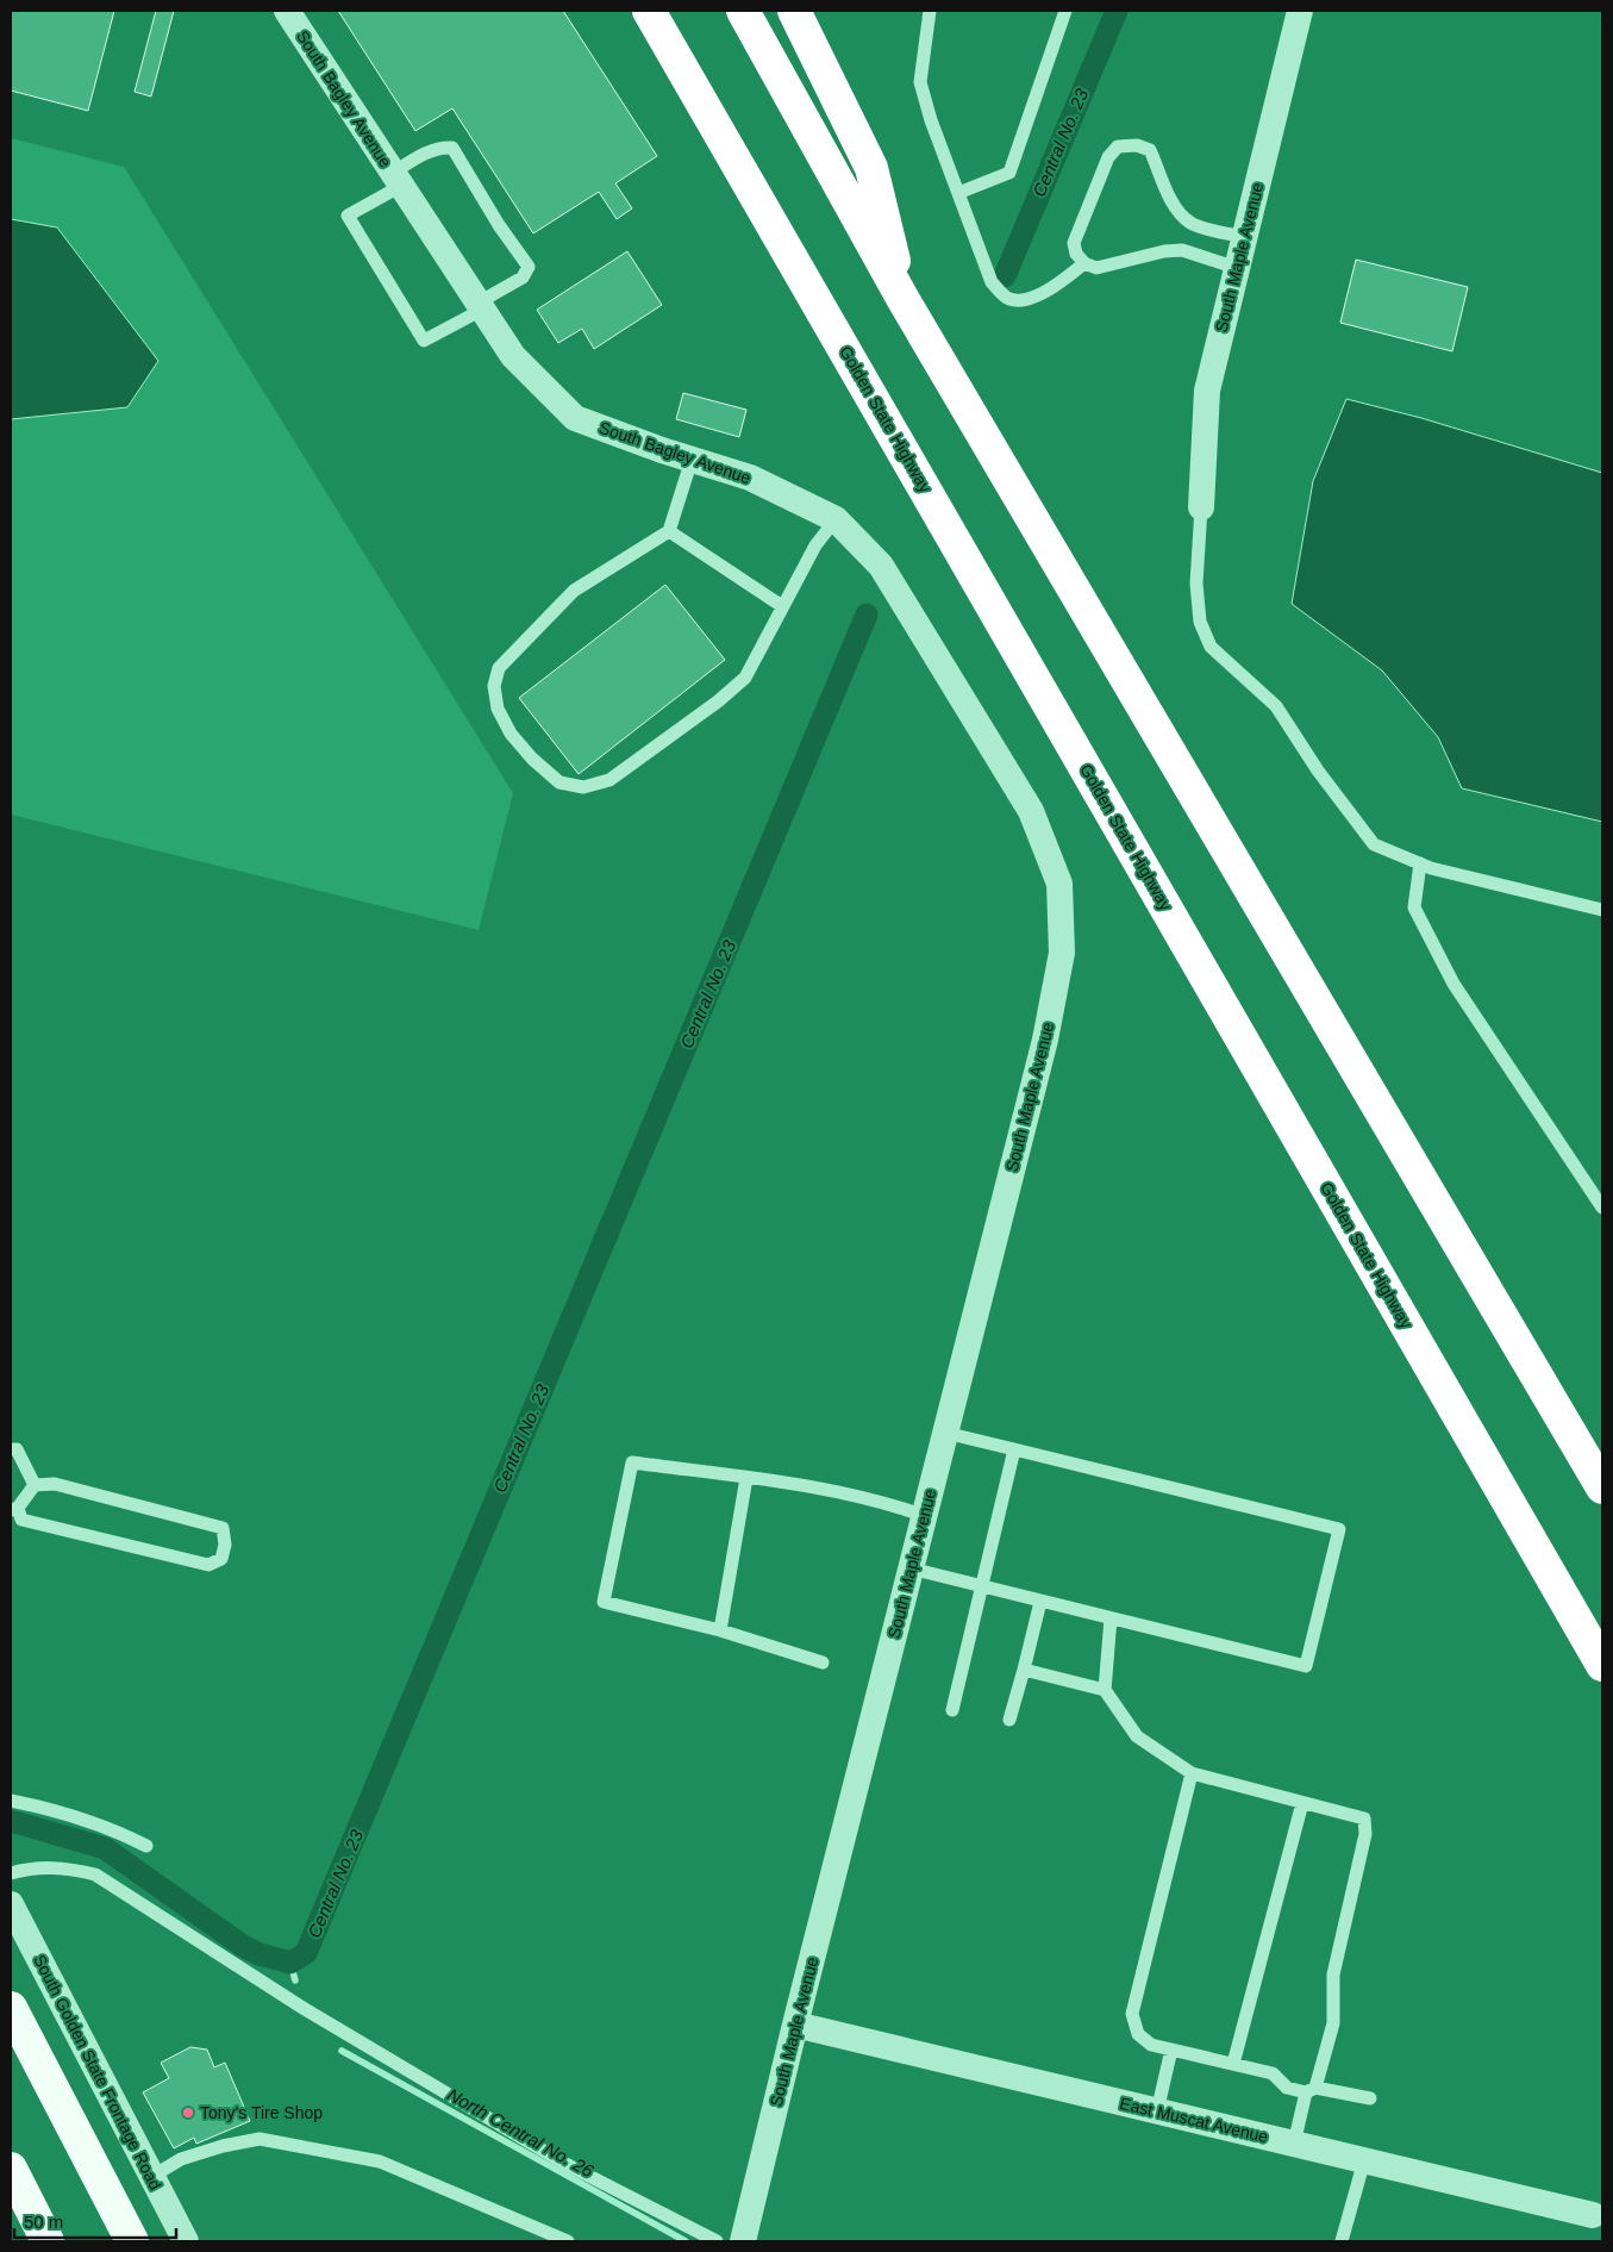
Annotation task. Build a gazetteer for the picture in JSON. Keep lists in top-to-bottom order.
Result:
{
  "streets": {
    "highway": ["Golden State Highway"],
    "street": [
      "South Bagley Avenue",
      "South Maple Avenue",
      "South Golden State Frontage Road",
      "East Muscat Avenue"
    ]
  },
  "crossings": [
    ["South Bagley Avenue", "South Maple Avenue"],
    ["South Maple Avenue", "East Muscat Avenue"]
  ],
  "water": ["Central No. 23", "North Central No. 26"],
  "places": ["Tony's Tire Shop"],
  "scale_bar": "50 m"
}
